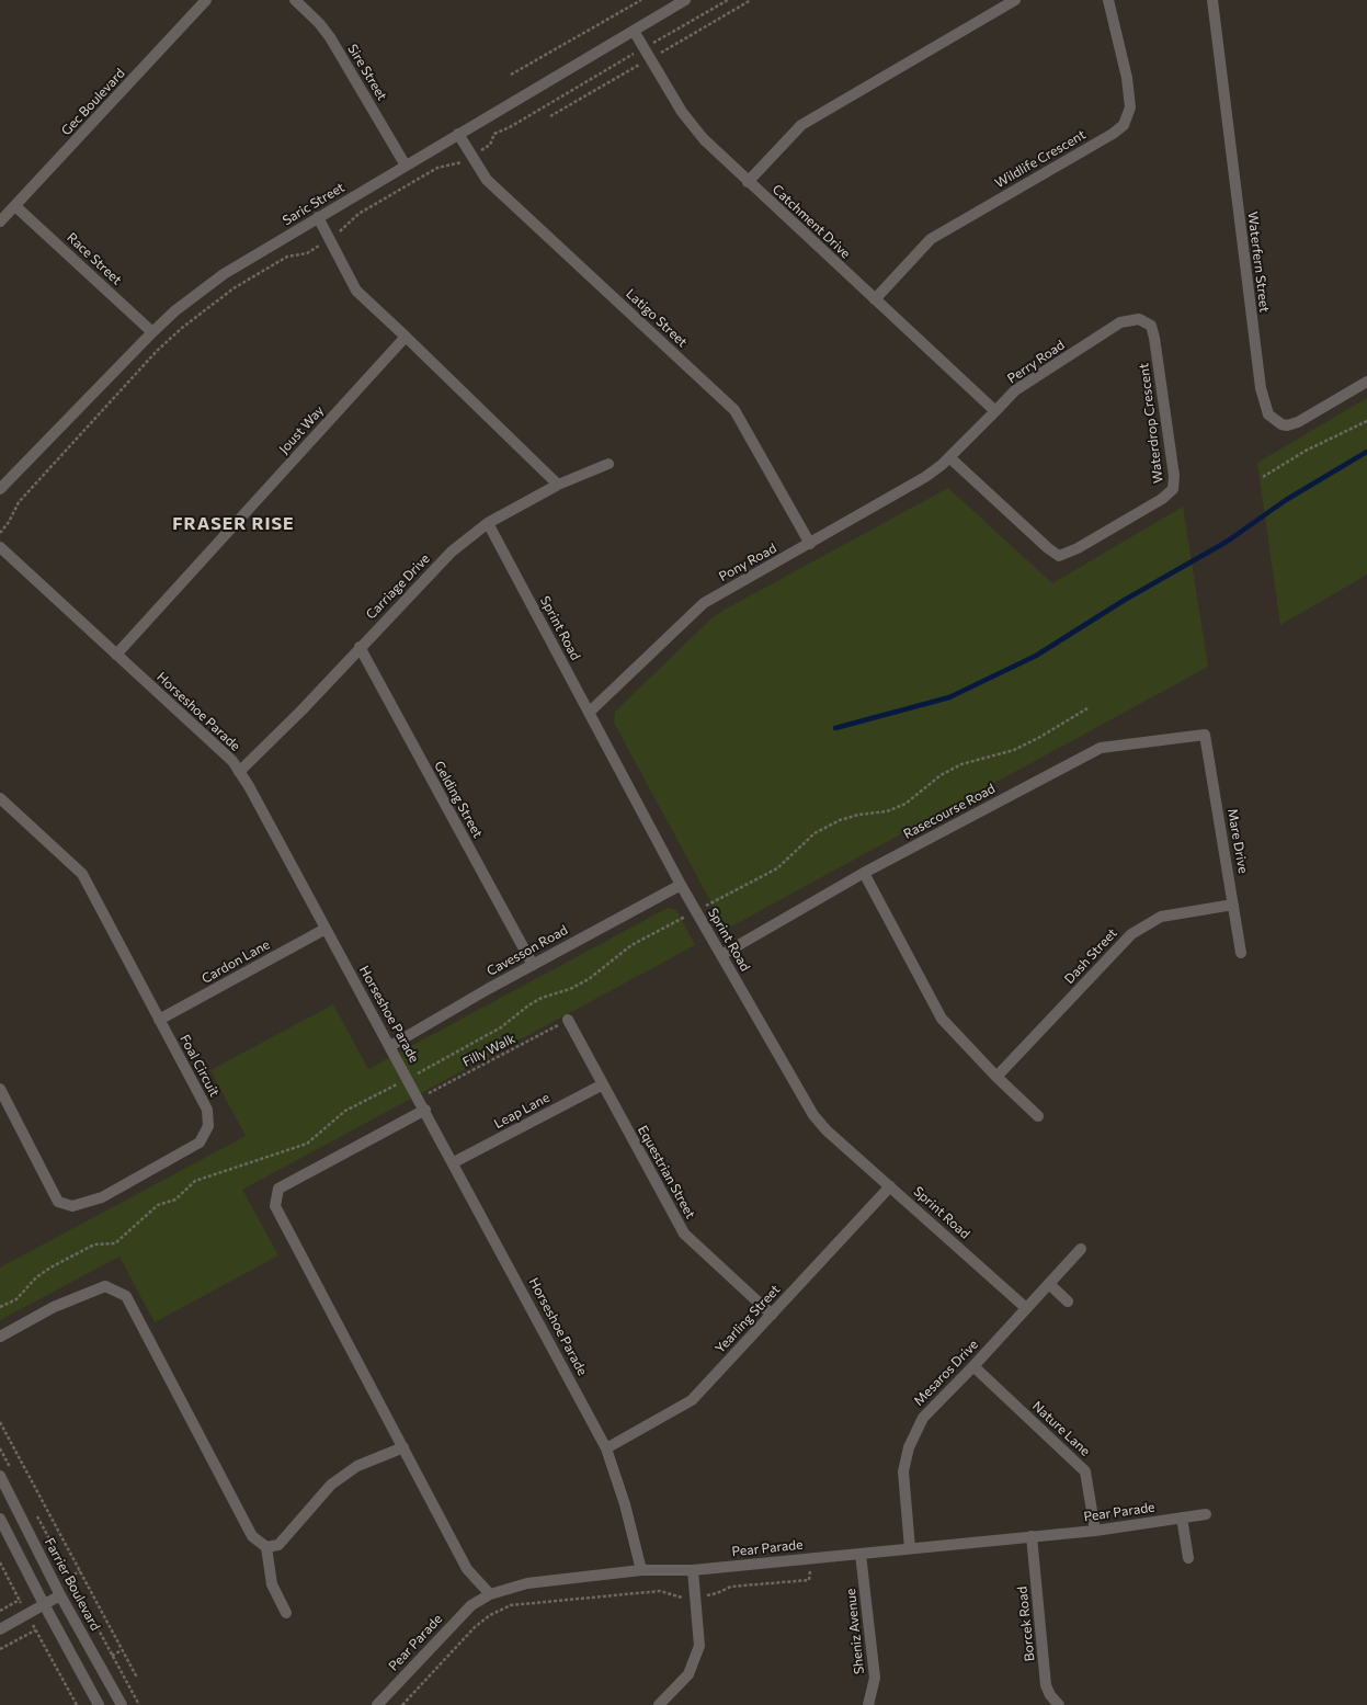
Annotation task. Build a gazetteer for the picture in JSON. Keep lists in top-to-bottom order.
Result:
{
  "streets": {
    "street": [
      "Sire Street",
      "Gec Boulevard",
      "Wildlife Crescent",
      "Saric Street",
      "Catchment Drive",
      "Race Street",
      "Waterfern Street",
      "Latigo Street",
      "Perry Road",
      "Waterdrop Crescent",
      "Joust Way",
      "Pony Road",
      "Carriage Drive",
      "Sprint Road",
      "Horseshoe Parade",
      "Gelding Street",
      "Rasecourse Road",
      "Mare Drive",
      "Cavesson Road",
      "Dash Street",
      "Cardon Lane",
      "Foal Circuit",
      "Leap Lane",
      "Equestrian Street",
      "Yearling Street",
      "Mesaros Drive",
      "Nature Lane",
      "Pear Parade",
      "Farrier Boulevard",
      "Borcek Road",
      "Sheniz Avenue"
    ],
    "path": ["Filly Walk"]
  },
  "crossings": [
    ["Sire Street", "Saric Street"],
    ["Gec Boulevard", "Race Street"],
    ["Wildlife Crescent", "Catchment Drive"],
    ["Saric Street", "Catchment Drive"],
    ["Saric Street", "Race Street"],
    ["Saric Street", "Latigo Street"],
    ["Catchment Drive", "Perry Road"],
    ["Latigo Street", "Pony Road"],
    ["Perry Road", "Waterdrop Crescent"],
    ["Perry Road", "Pony Road"],
    ["Waterdrop Crescent", "Pony Road"],
    ["Joust Way", "Horseshoe Parade"],
    ["Pony Road", "Sprint Road"],
    ["Carriage Drive", "Sprint Road"],
    ["Carriage Drive", "Horseshoe Parade"],
    ["Carriage Drive", "Gelding Street"],
    ["Sprint Road", "Rasecourse Road"],
    ["Sprint Road", "Cavesson Road"],
    ["Sprint Road", "Yearling Street"],
    ["Sprint Road", "Mesaros Drive"],
    ["Horseshoe Parade", "Cavesson Road"],
    ["Horseshoe Parade", "Cardon Lane"],
    ["Horseshoe Parade", "Filly Walk"],
    ["Horseshoe Parade", "Leap Lane"],
    ["Horseshoe Parade", "Yearling Street"],
    ["Horseshoe Parade", "Pear Parade"],
    ["Gelding Street", "Cavesson Road"],
    ["Rasecourse Road", "Mare Drive"],
    ["Mare Drive", "Dash Street"],
    ["Cardon Lane", "Foal Circuit"],
    ["Filly Walk", "Equestrian Street"],
    ["Leap Lane", "Equestrian Street"],
    ["Equestrian Street", "Yearling Street"],
    ["Mesaros Drive", "Nature Lane"],
    ["Mesaros Drive", "Pear Parade"],
    ["Nature Lane", "Pear Parade"],
    ["Pear Parade", "Borcek Road"],
    ["Pear Parade", "Sheniz Avenue"]
  ],
  "districts": ["FRASER RISE"]
}
